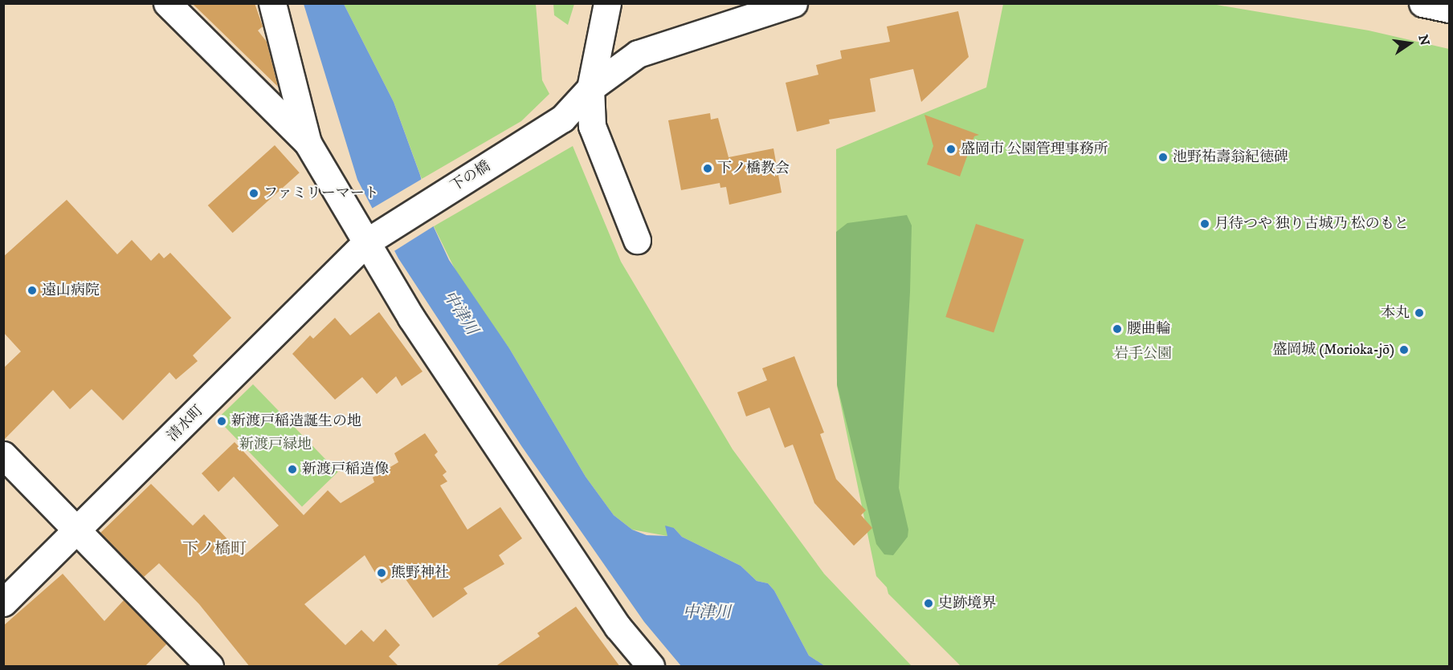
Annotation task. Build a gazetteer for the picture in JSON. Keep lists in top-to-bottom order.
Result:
{
  "streets": {
    "street": ["下の橋", "清水町"]
  },
  "crossings": [
    ["下の橋", "清水町"]
  ],
  "districts": ["下ノ橋町"],
  "water": ["中津川"],
  "parks": ["岩手公園", "新渡戸緑地"],
  "places": [
    "盛岡市 公園管理事務所",
    "池野祐壽翁紀徳碑",
    "下ノ橋教会",
    "ファミリーマート",
    "月待つや 独り古城乃 松のもと",
    "遠山病院",
    "本丸",
    "腰曲輪",
    "盛岡城 (Morioka-jō)",
    "新渡戸稲造誕生の地",
    "新渡戸稲造像",
    "熊野神社",
    "史跡境界"
  ],
  "north": "right"
}
